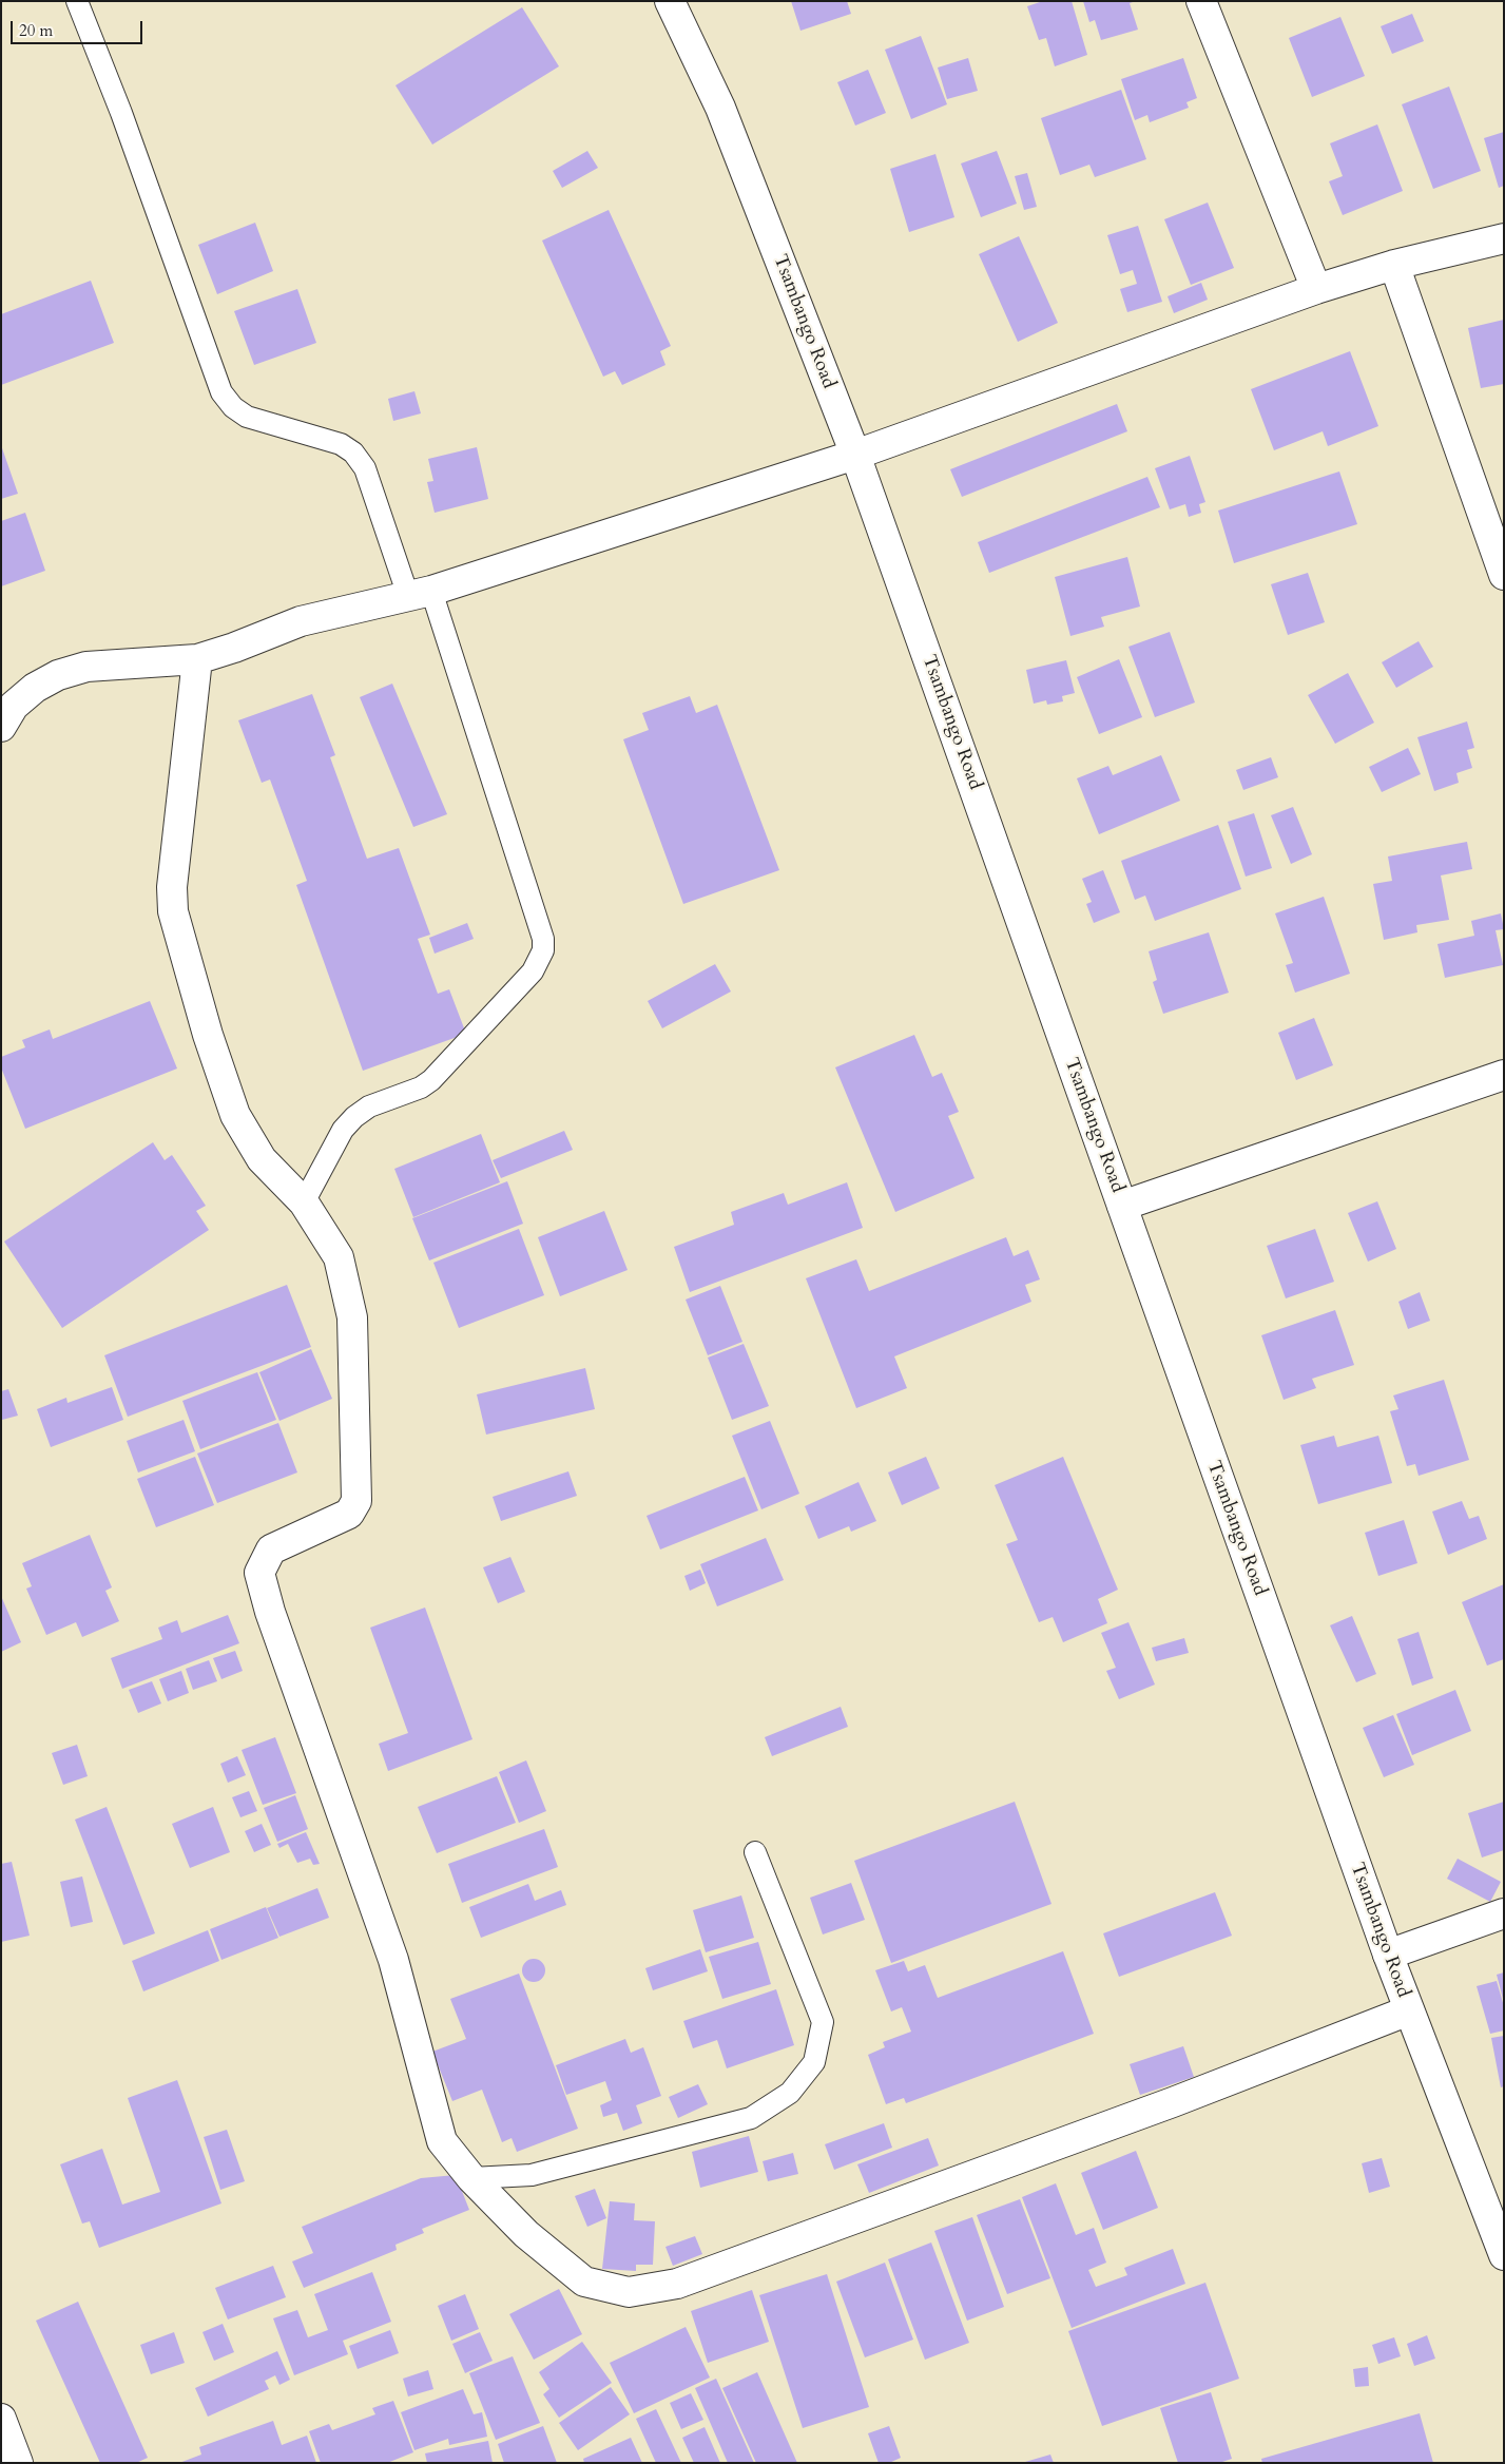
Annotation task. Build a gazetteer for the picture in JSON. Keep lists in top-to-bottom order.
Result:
{
  "streets": {
    "street": ["Tsambango Road"]
  },
  "scale_bar": "20 m"
}
